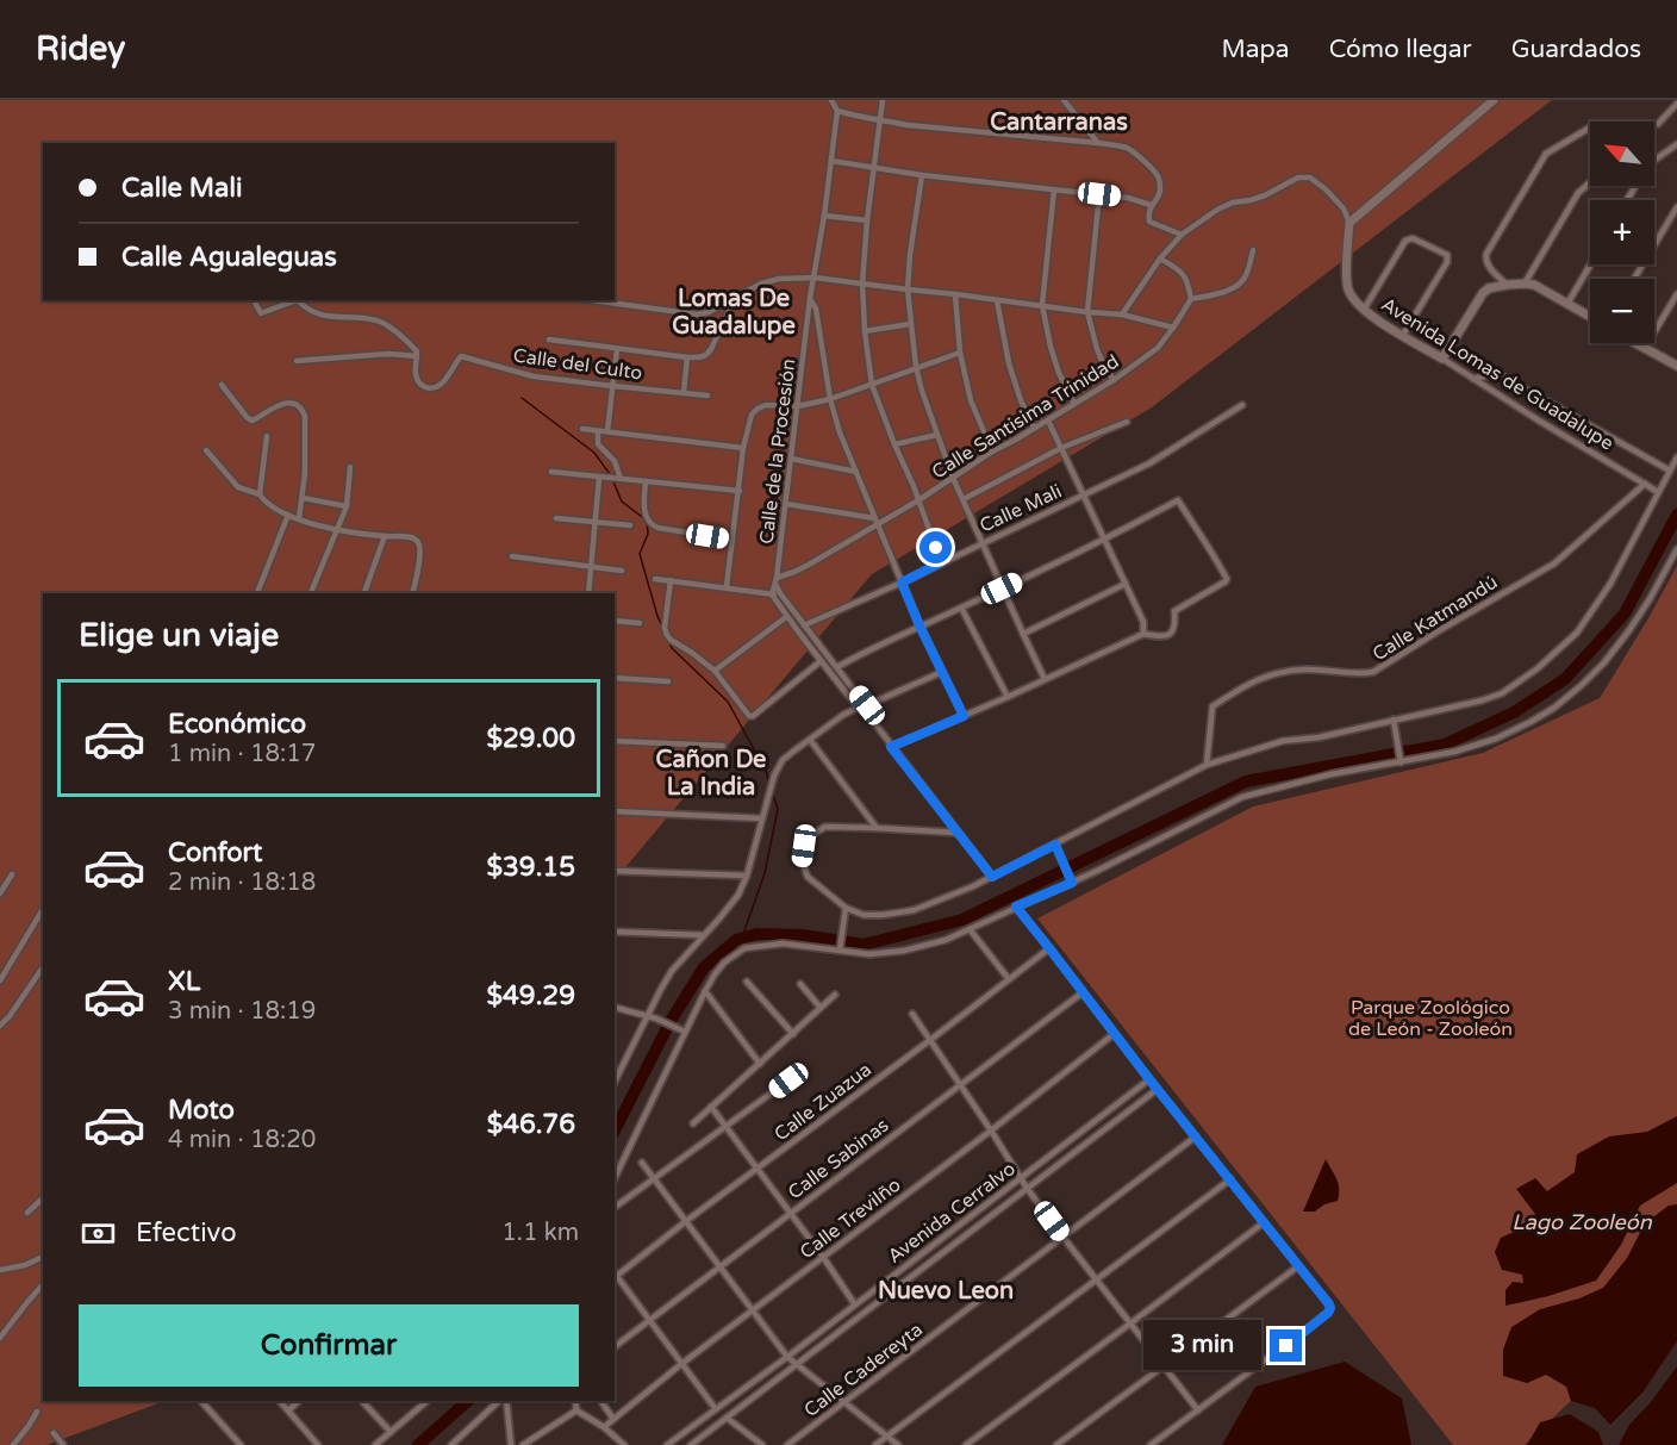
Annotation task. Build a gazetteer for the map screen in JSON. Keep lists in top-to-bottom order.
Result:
{
  "streets": {
    "street": [
      "Calle del Culto",
      "Avenida Lomas de Guadalupe",
      "Calle Santisima Trinidad",
      "Calle de la Procesión",
      "Calle Mali",
      "Calle Katmandú",
      "Calle Zuazua",
      "Calle Sabinas",
      "Avenida Cerralvo",
      "Calle Trevilño",
      "Calle Cadereyta"
    ]
  },
  "crossings": [
    ["Avenida Lomas de Guadalupe", "Calle Katmandú"],
    ["Calle Santisima Trinidad", "Calle de la Procesión"]
  ],
  "districts": [
    "Cantarranas",
    "Lomas De Guadalupe",
    "Cañon De La India",
    "Nuevo Leon"
  ],
  "water": ["Lago Zooleón"],
  "parks": ["Parque Zoológico de León - Zooleón"],
  "north": "top left",
  "page": {
    "header": "Ridey",
    "nav": ["Mapa", "Cómo llegar", "Guardados"],
    "map_buttons": ["+", "−"],
    "banner": ["Calle Mali", "Calle Agualeguas"],
    "heading": "Elige un viaje",
    "list": [
      {
        "name": "Económico",
        "note": "1 min · 18:17",
        "value": "$29.00"
      },
      {
        "name": "Confort",
        "note": "2 min · 18:18",
        "value": "$39.15"
      },
      {
        "name": "XL",
        "note": "3 min · 18:19",
        "value": "$49.29"
      },
      {
        "name": "Moto",
        "note": "4 min · 18:20",
        "value": "$46.76"
      }
    ],
    "pay": ["Efectivo", "1.1 km"],
    "buttons": "Confirmar",
    "bubble": "3 min"
  }
}
